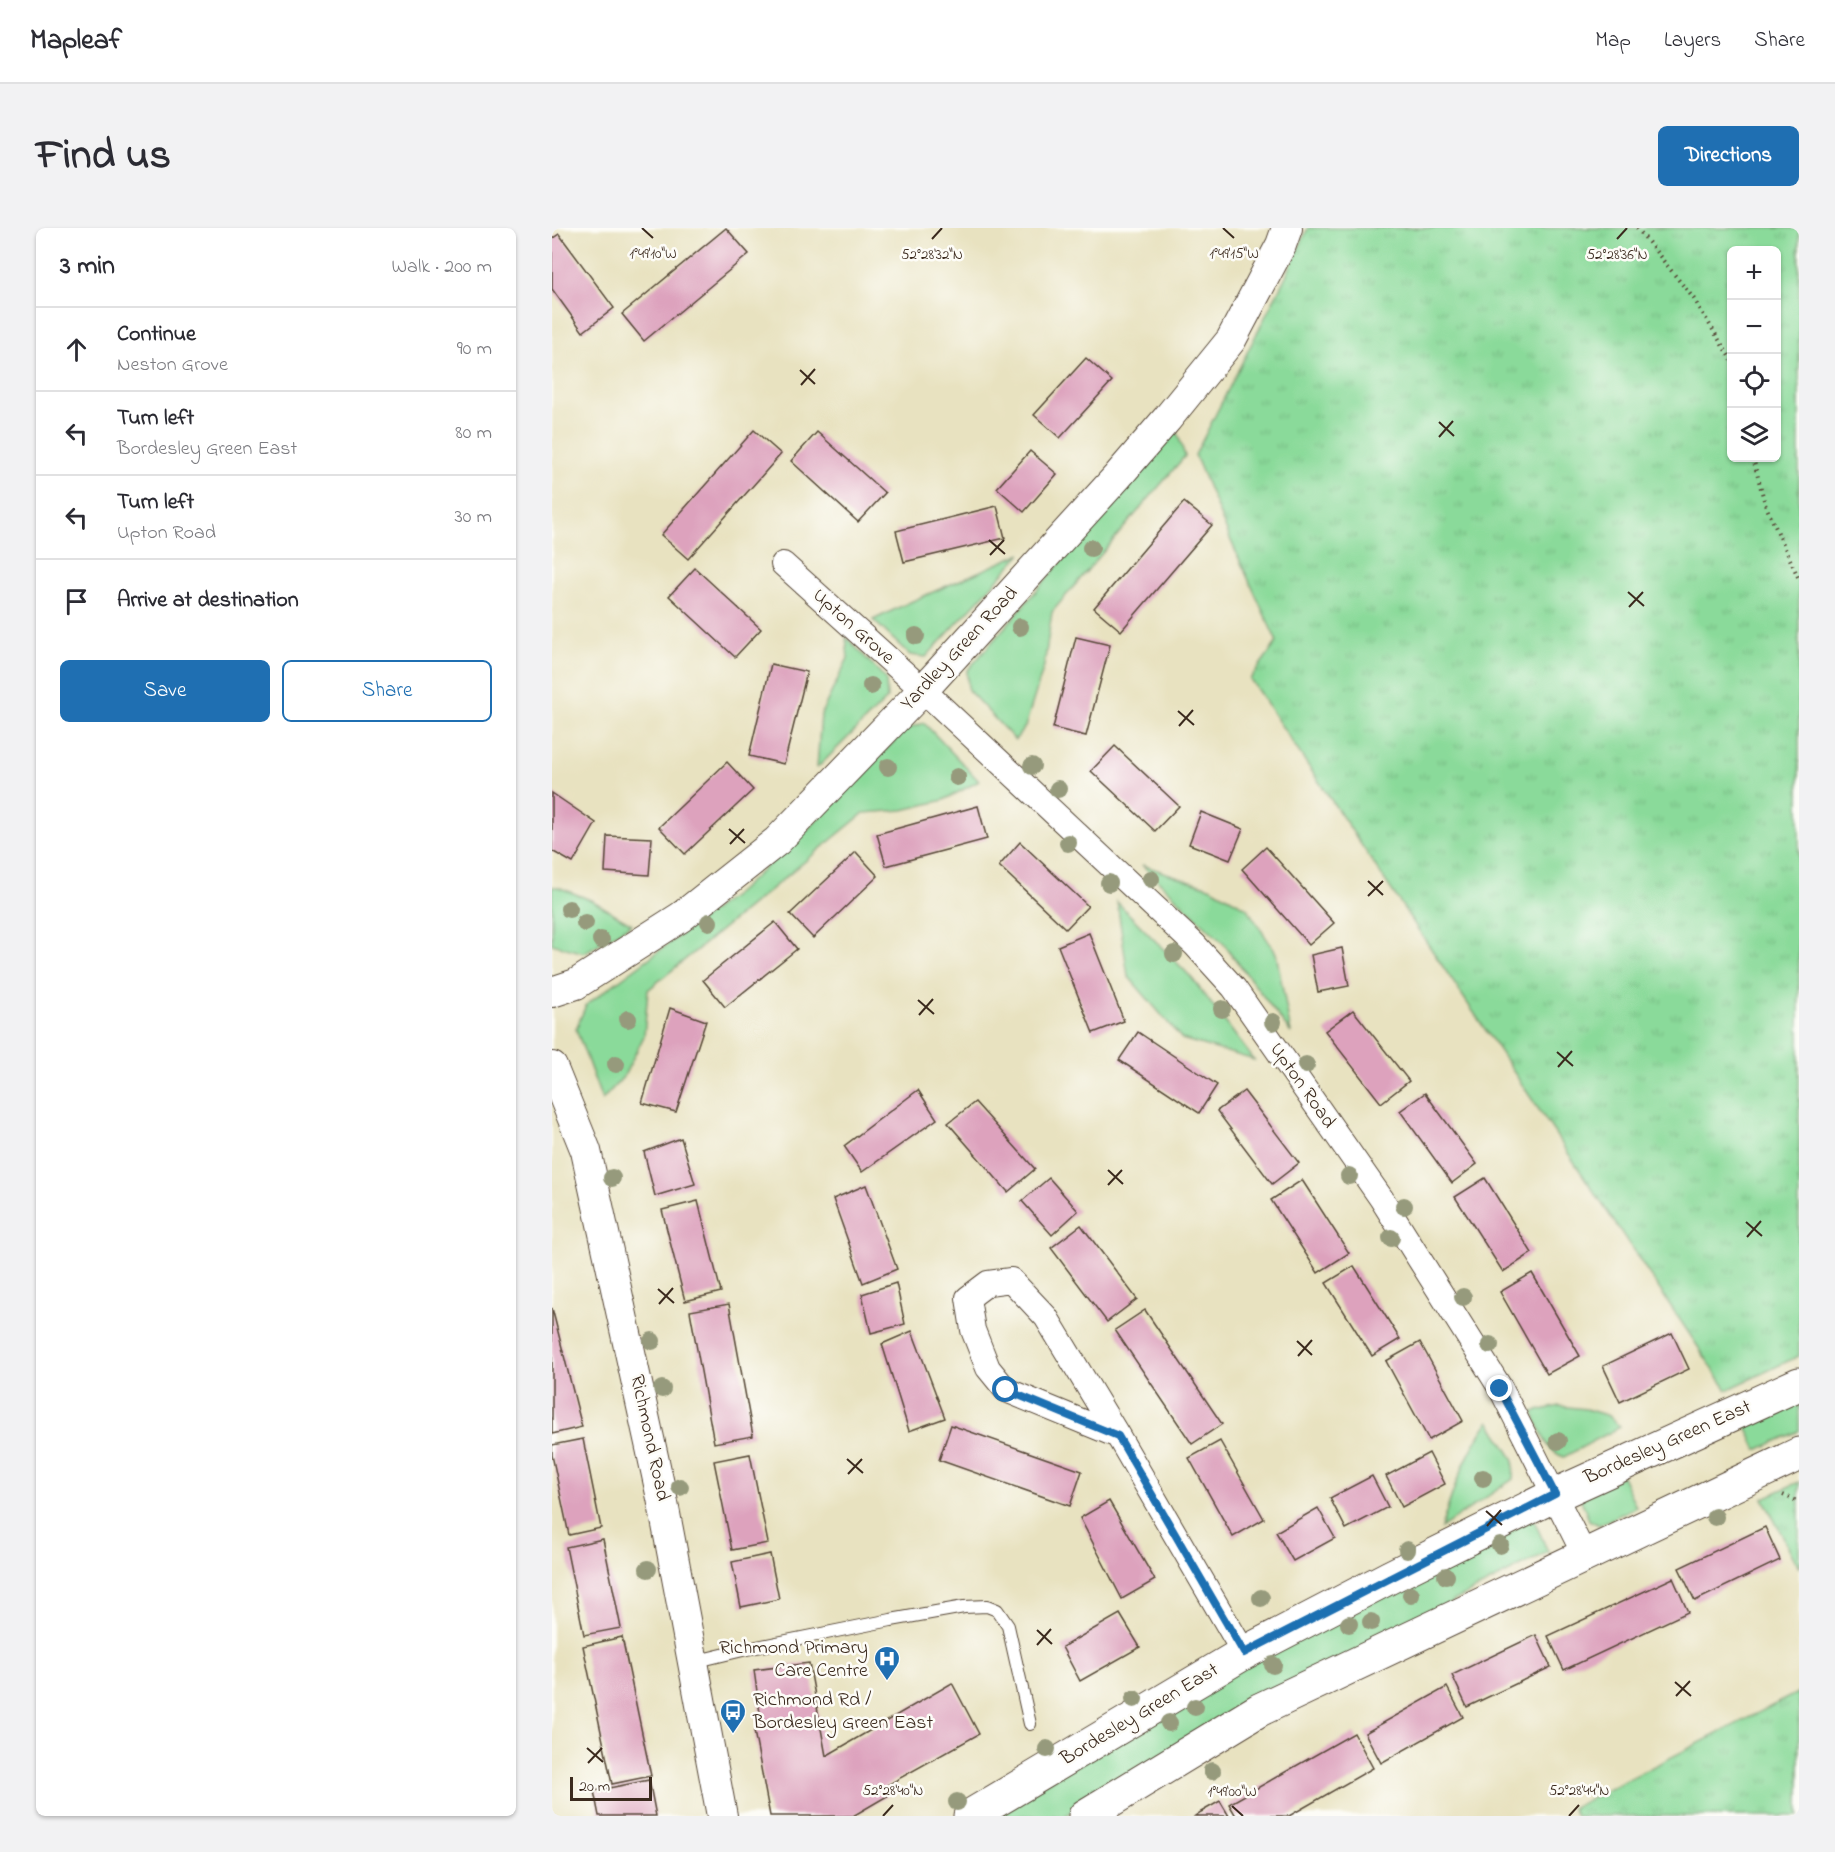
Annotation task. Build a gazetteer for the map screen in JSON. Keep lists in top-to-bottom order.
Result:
{
  "streets": {
    "main road": ["Bordesley Green East"],
    "street": [
      "Upton Grove",
      "Yardley Green Road",
      "Upton Road",
      "Richmond Road"
    ]
  },
  "crossings": [
    ["Upton Grove", "Yardley Green Road"],
    ["Upton Grove", "Upton Road"],
    ["Yardley Green Road", "Upton Road"],
    ["Upton Road", "Bordesley Green East"]
  ],
  "places": {
    "hospital": ["Richmond Primary Care Centre"],
    "bus stop": ["Richmond Rd / Bordesley Green East"]
  },
  "scale_bar": "20 m",
  "page": {
    "header": "Mapleaf",
    "nav": ["Map", "Layers", "Share"],
    "title": "Find us",
    "buttons": [
      "Directions",
      ["Save", "Share"]
    ],
    "heading": ["3 min", "Walk · 200 m"],
    "map_buttons": ["+", "−"],
    "list": [
      ["Continue", "Neston Grove", "90 m"],
      ["Turn left", "Bordesley Green East", "80 m"],
      ["Turn left", "Upton Road", "30 m"],
      "Arrive at destination"
    ],
    "scale": "20 m"
  },
  "coordinates": [
    "1°49'10\"W",
    "1°49'15\"W",
    "52°28'32\"N",
    "52°28'36\"N",
    "52°28'40\"N",
    "52°28'44\"N",
    "1°49'00\"W"
  ]
}
